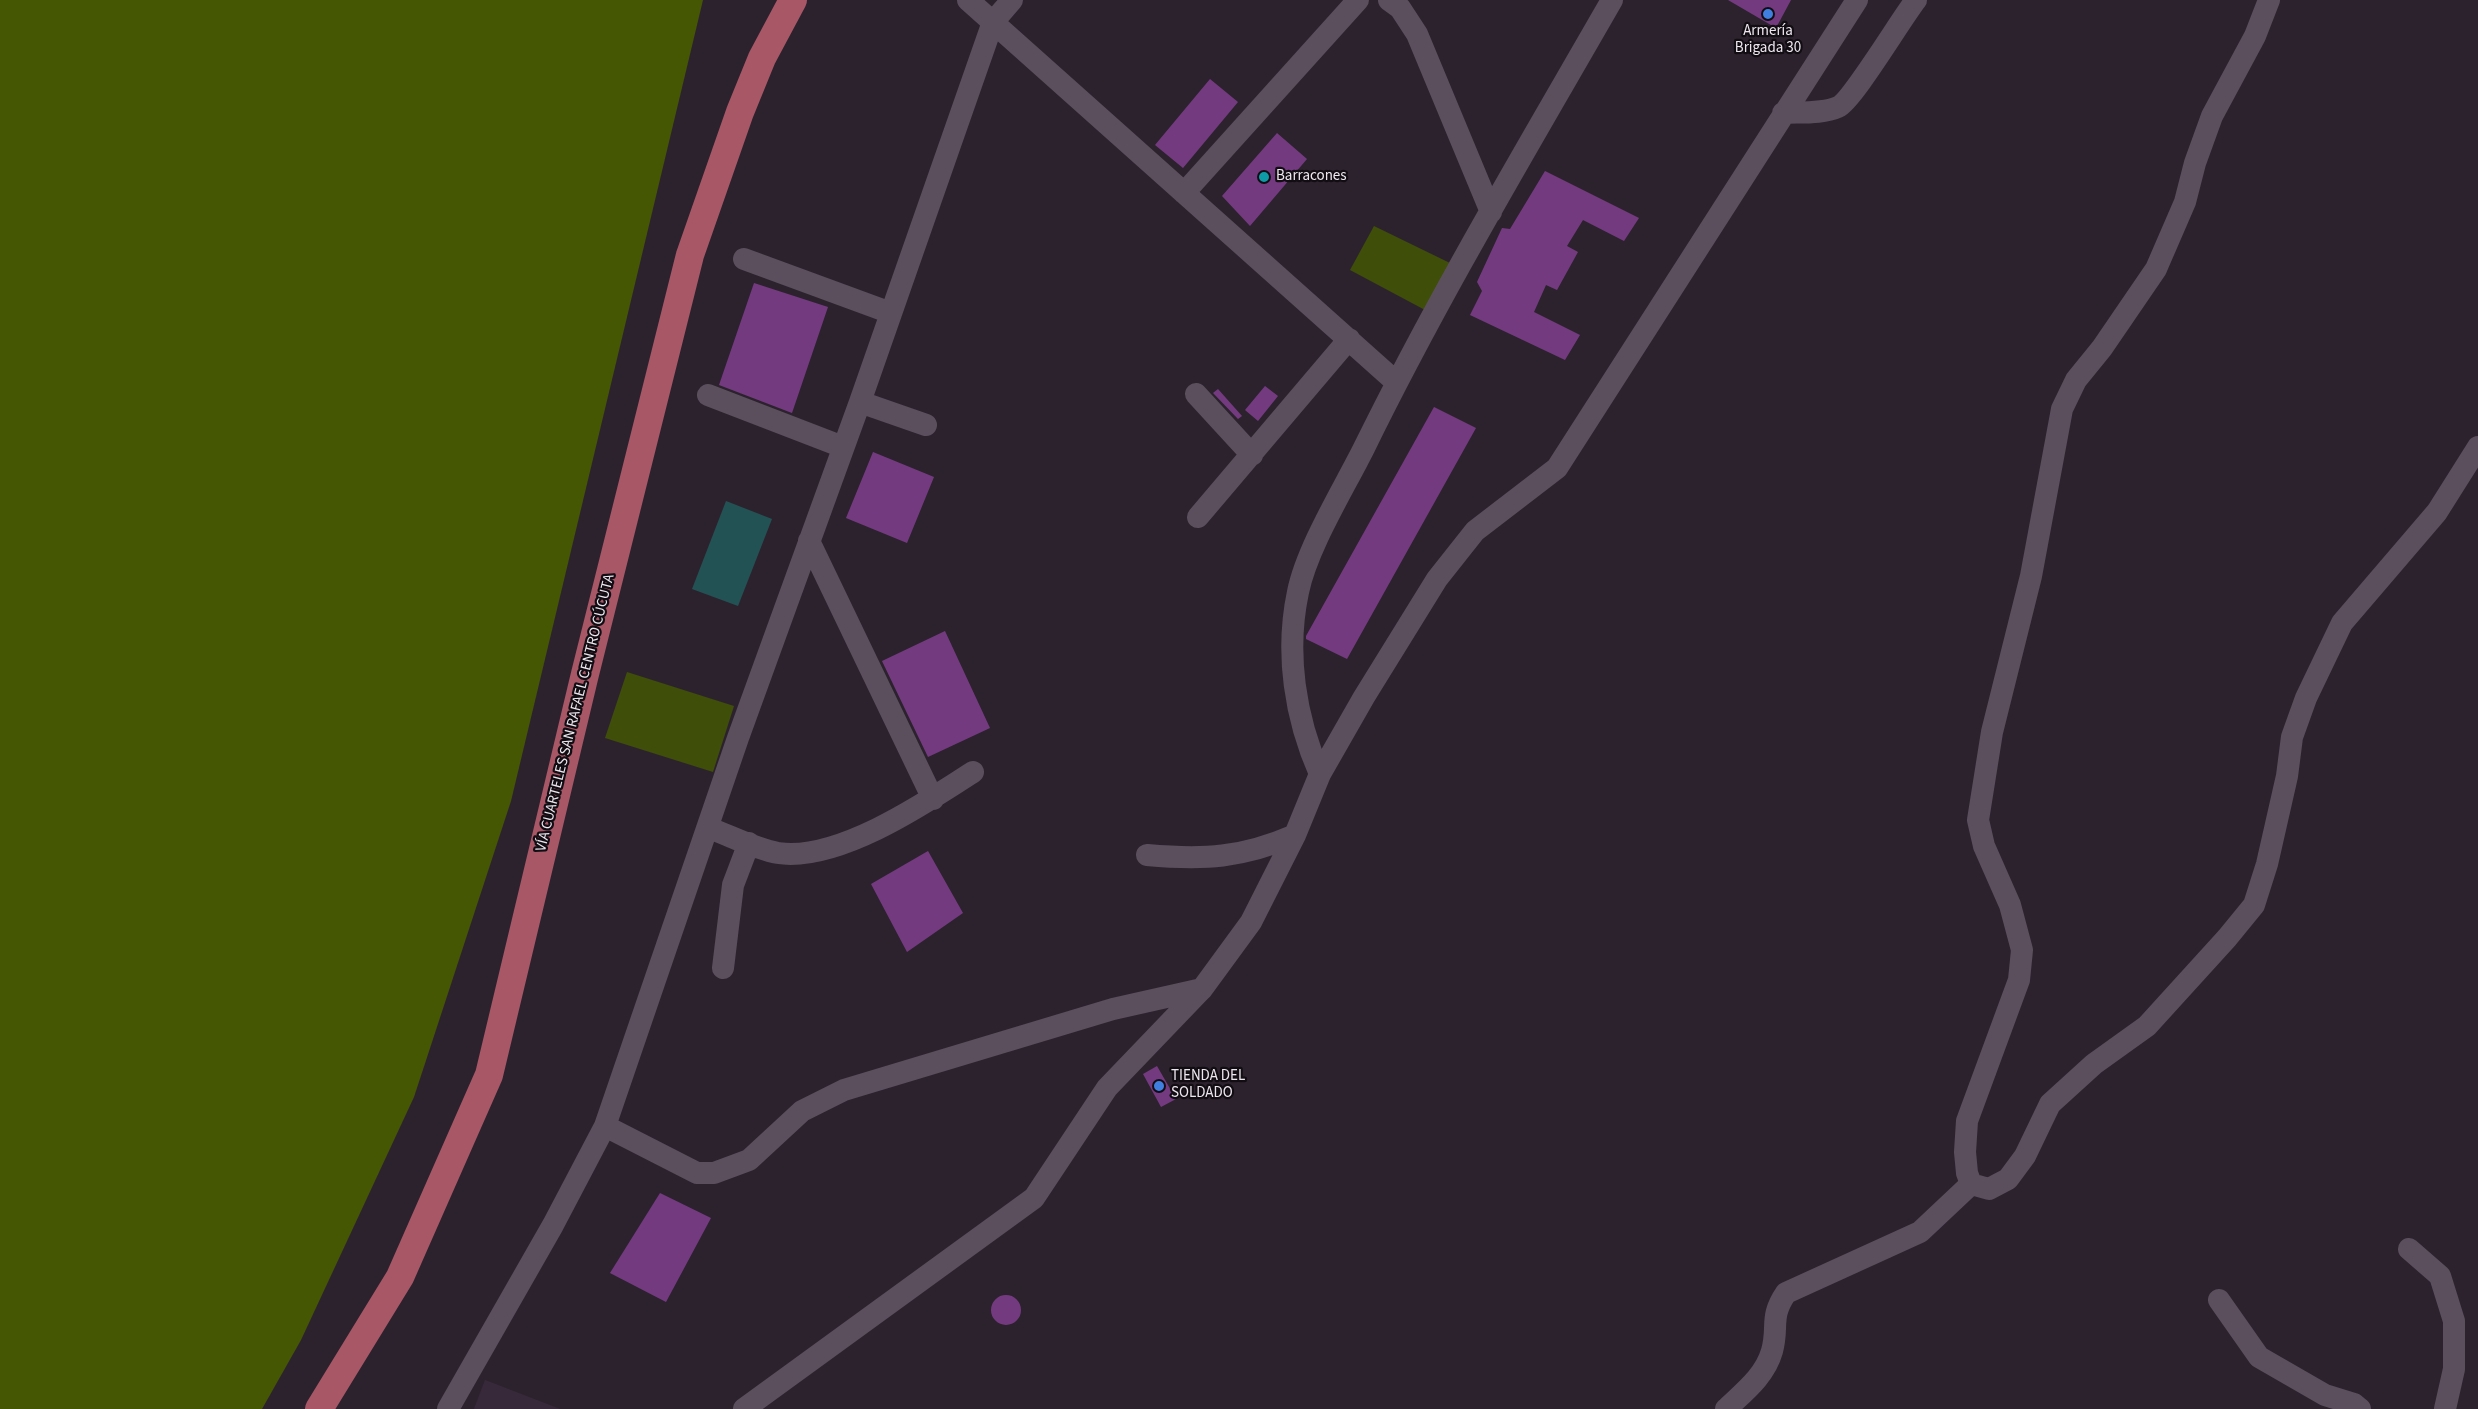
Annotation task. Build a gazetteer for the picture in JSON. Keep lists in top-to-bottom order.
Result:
{
  "streets": {
    "main road": ["VÍA CUARTELES SAN RAFAEL CENTRO CÚCUTA"]
  },
  "places": ["Armería Brigada 30", "Barracones", "TIENDA DEL SOLDADO"]
}
